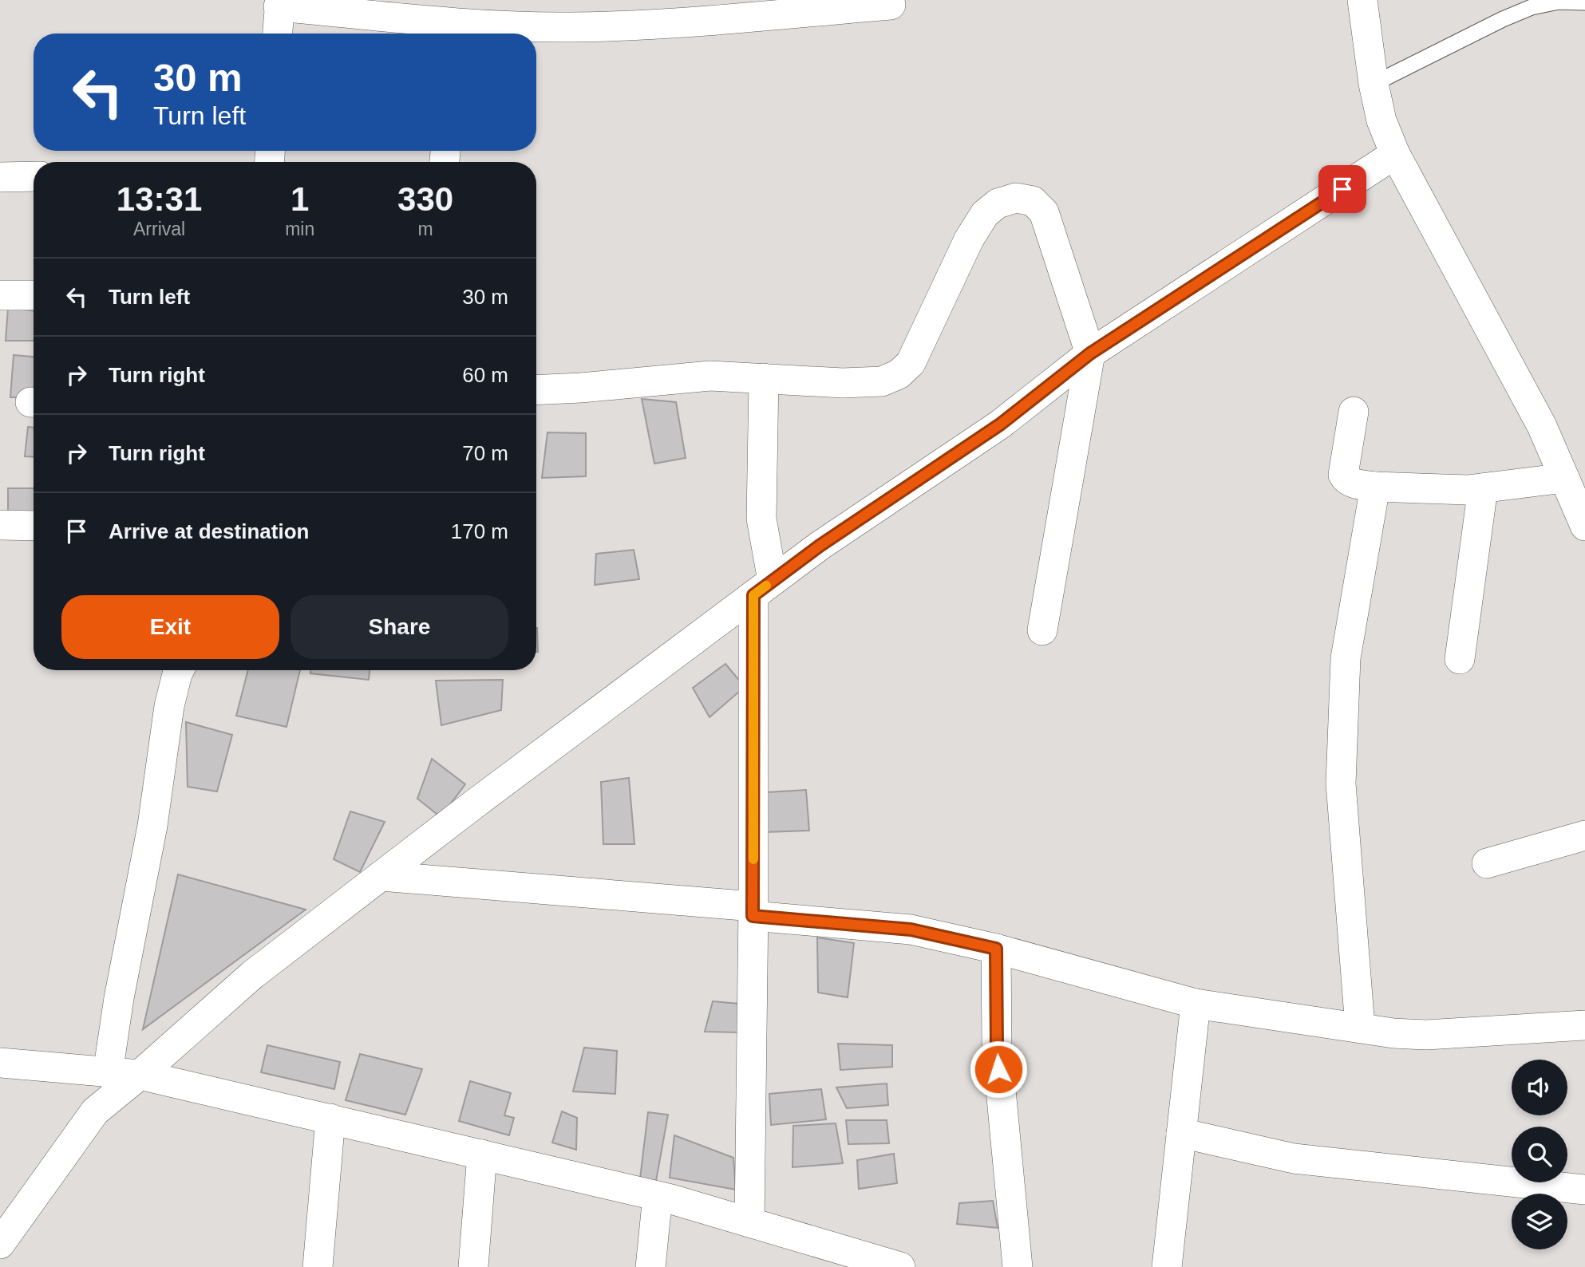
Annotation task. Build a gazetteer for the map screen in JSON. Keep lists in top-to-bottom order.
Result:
{
  "page": {
    "turn": ["30 m", "Turn left"],
    "eta": [
      "13:31",
      "Arrival",
      "1",
      "min",
      "330",
      "m"
    ],
    "list": [
      {
        "name": "Turn left",
        "value": "30 m"
      },
      {
        "name": "Turn right",
        "value": "60 m"
      },
      {
        "name": "Turn right",
        "value": "70 m"
      },
      {
        "name": "Arrive at destination",
        "value": "170 m"
      }
    ],
    "buttons": ["Exit", "Share"]
  }
}
